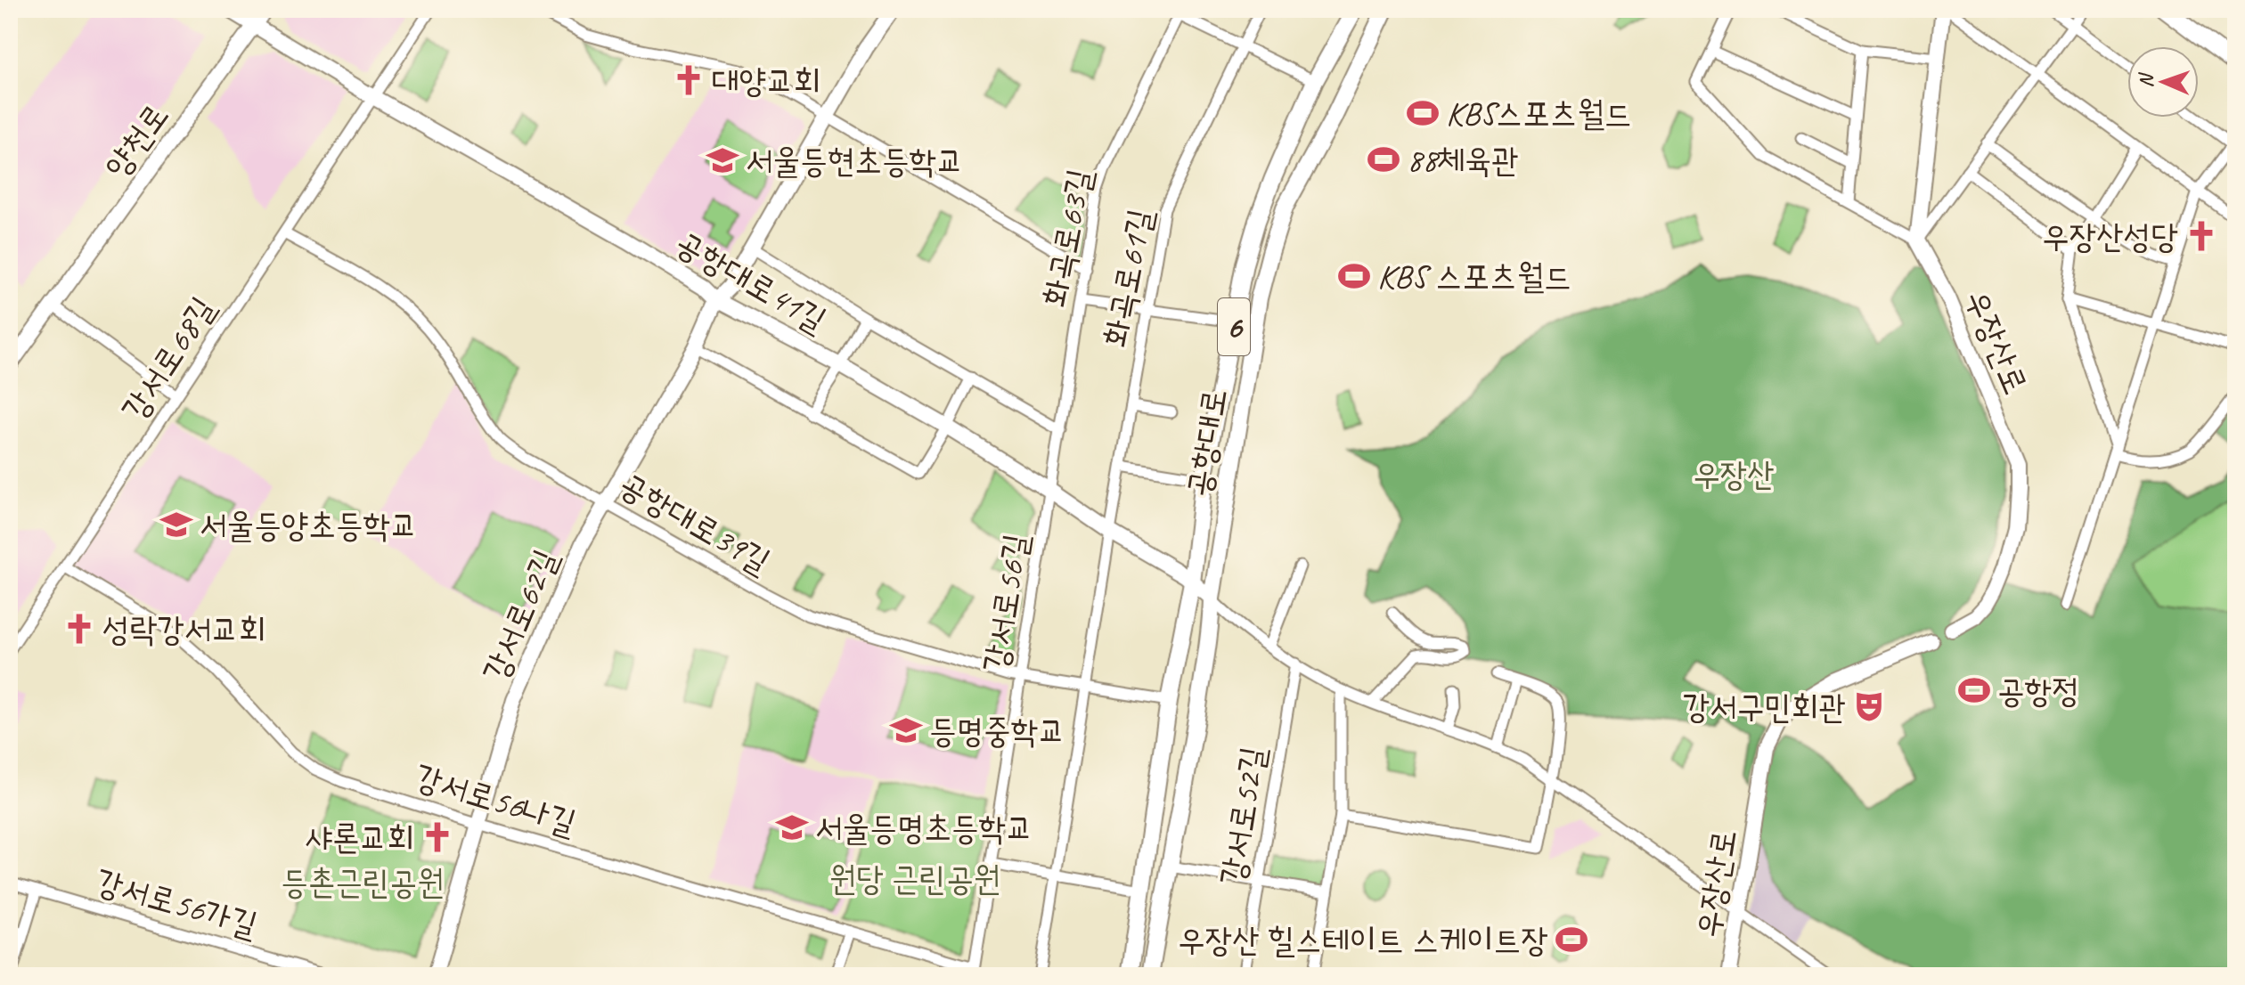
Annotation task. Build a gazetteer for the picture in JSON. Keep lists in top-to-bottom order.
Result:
{
  "streets": {
    "main road": ["6", "공항대로"],
    "street": [
      "양천로",
      "화곡로63길",
      "화곡로61길",
      "공항대로41길",
      "우장산로",
      "강서로68길",
      "공항대로39길",
      "강서로56길",
      "강서로62길",
      "강서로56나길",
      "강서로52길",
      "강서로56가길"
    ]
  },
  "crossings": [
    ["양천로", "공항대로41길"],
    ["화곡로63길", "공항대로41길"],
    ["화곡로63길", "강서로56길"],
    ["화곡로61길", "공항대로41길"],
    ["화곡로61길", "공항대로"],
    ["화곡로61길", "공항대로39길"],
    ["공항대로41길", "강서로68길"],
    ["공항대로41길", "공항대로"],
    ["공항대로41길", "강서로56길"],
    ["공항대로41길", "강서로62길"],
    ["강서로68길", "공항대로39길"],
    ["강서로68길", "강서로56나길"],
    ["공항대로", "공항대로39길"],
    ["공항대로39길", "강서로56길"],
    ["공항대로39길", "강서로62길"],
    ["강서로56길", "강서로56나길"],
    ["강서로62길", "강서로56나길"]
  ],
  "parks": ["우장산", "원당 근린공원", "등촌근린공원"],
  "places": {
    "church": [
      "대양교회",
      "우장산성당",
      "성락강서교회",
      "샤론교회"
    ],
    "sports": [
      "KBS스포츠월드",
      "88체육관",
      "KBS 스포츠월드",
      "공항정",
      "우장산 힐스테이트 스케이트장"
    ],
    "school or university": [
      "서울등현초등학교",
      "서울등양초등학교",
      "등명중학교",
      "서울등명초등학교"
    ],
    "theatre": ["강서구민회관"]
  },
  "north": "left"
}
